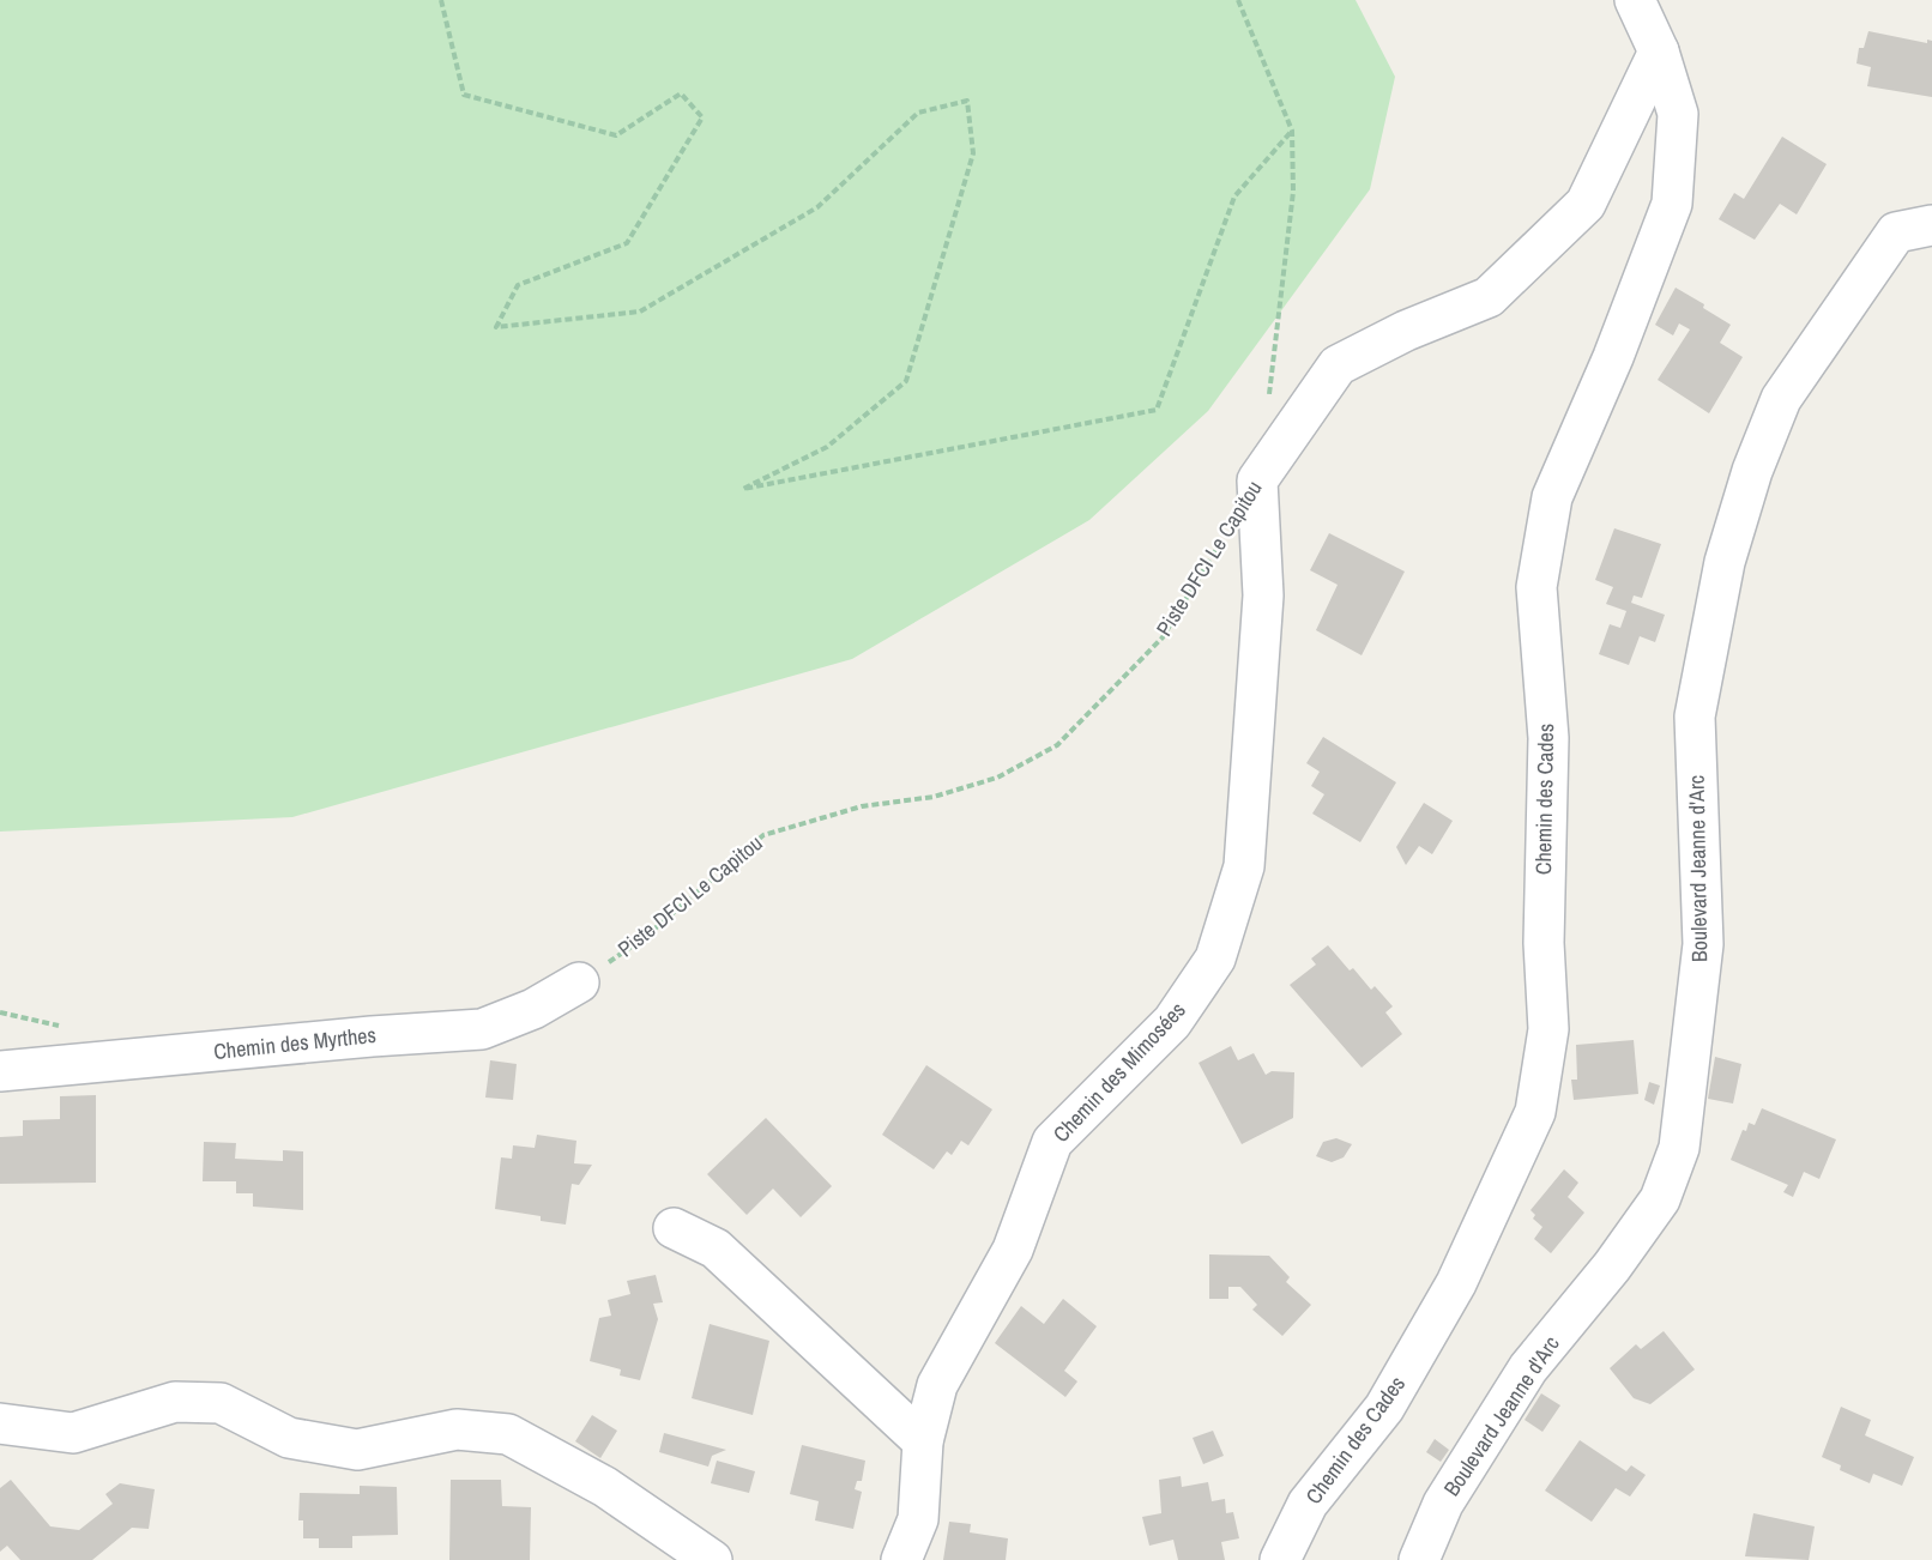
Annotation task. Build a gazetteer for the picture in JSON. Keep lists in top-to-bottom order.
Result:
{
  "streets": {
    "street": [
      "Piste DFCI Le Capitou",
      "Chemin des Cades",
      "Boulevard Jeanne d'Arc",
      "Chemin des Myrthes",
      "Chemin des Mimosées"
    ]
  },
  "crossings": [
    ["Piste DFCI Le Capitou", "Chemin des Cades"],
    ["Piste DFCI Le Capitou", "Chemin des Myrthes"],
    ["Piste DFCI Le Capitou", "Chemin des Mimosées"]
  ]
}
